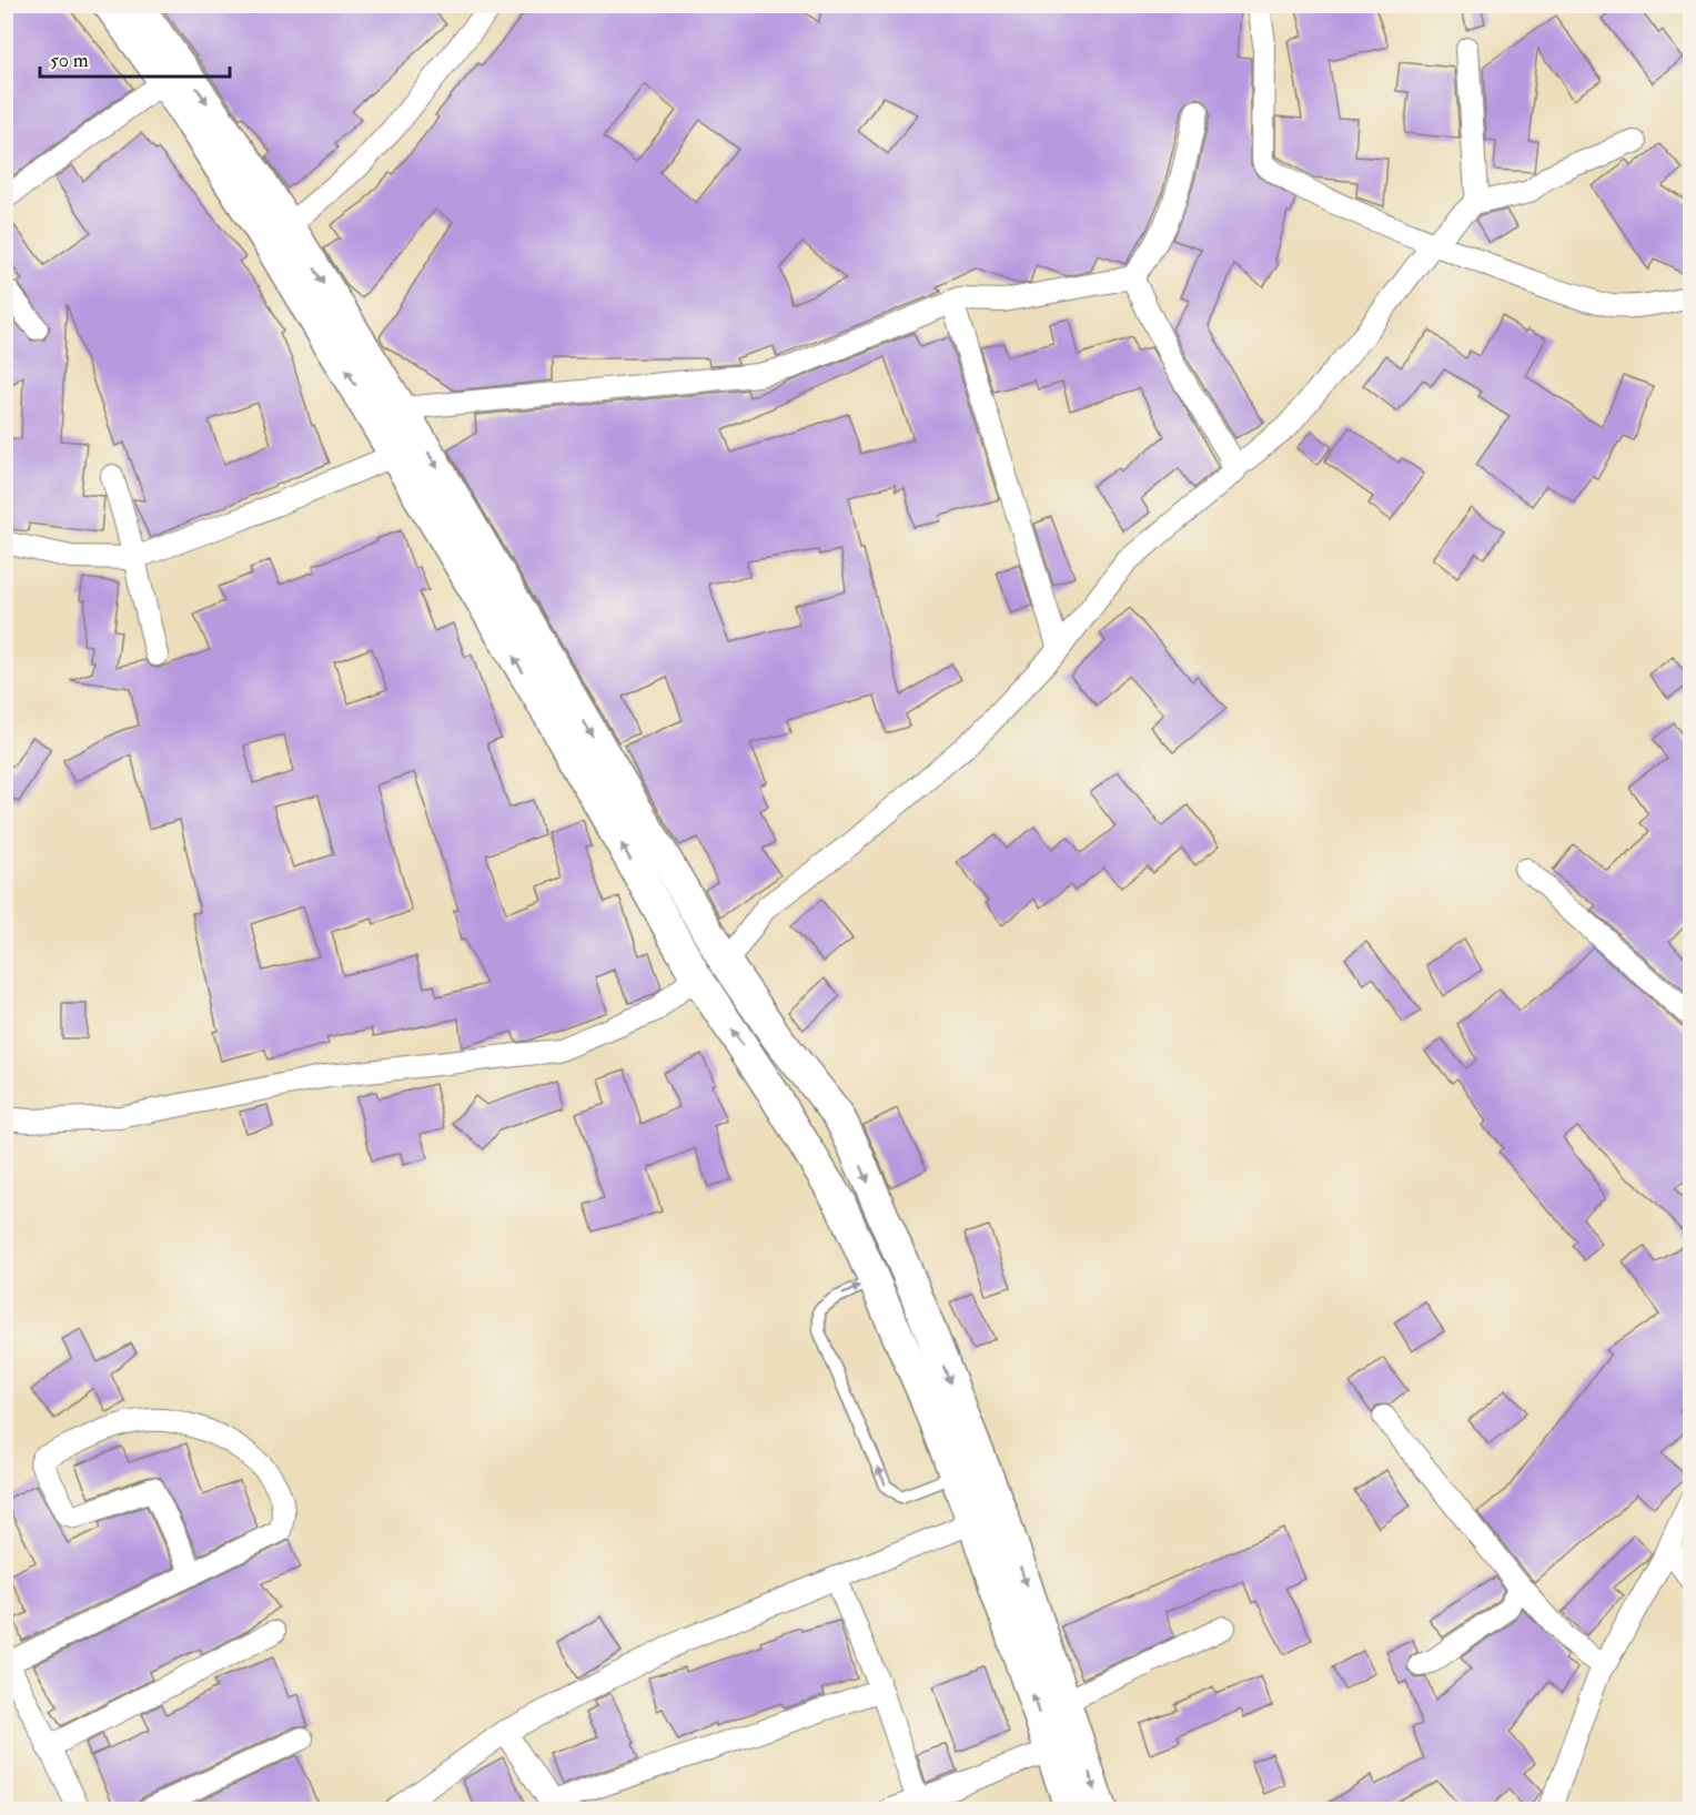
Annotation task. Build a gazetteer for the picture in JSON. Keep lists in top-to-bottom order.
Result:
{
  "scale_bar": "50 m"
}
